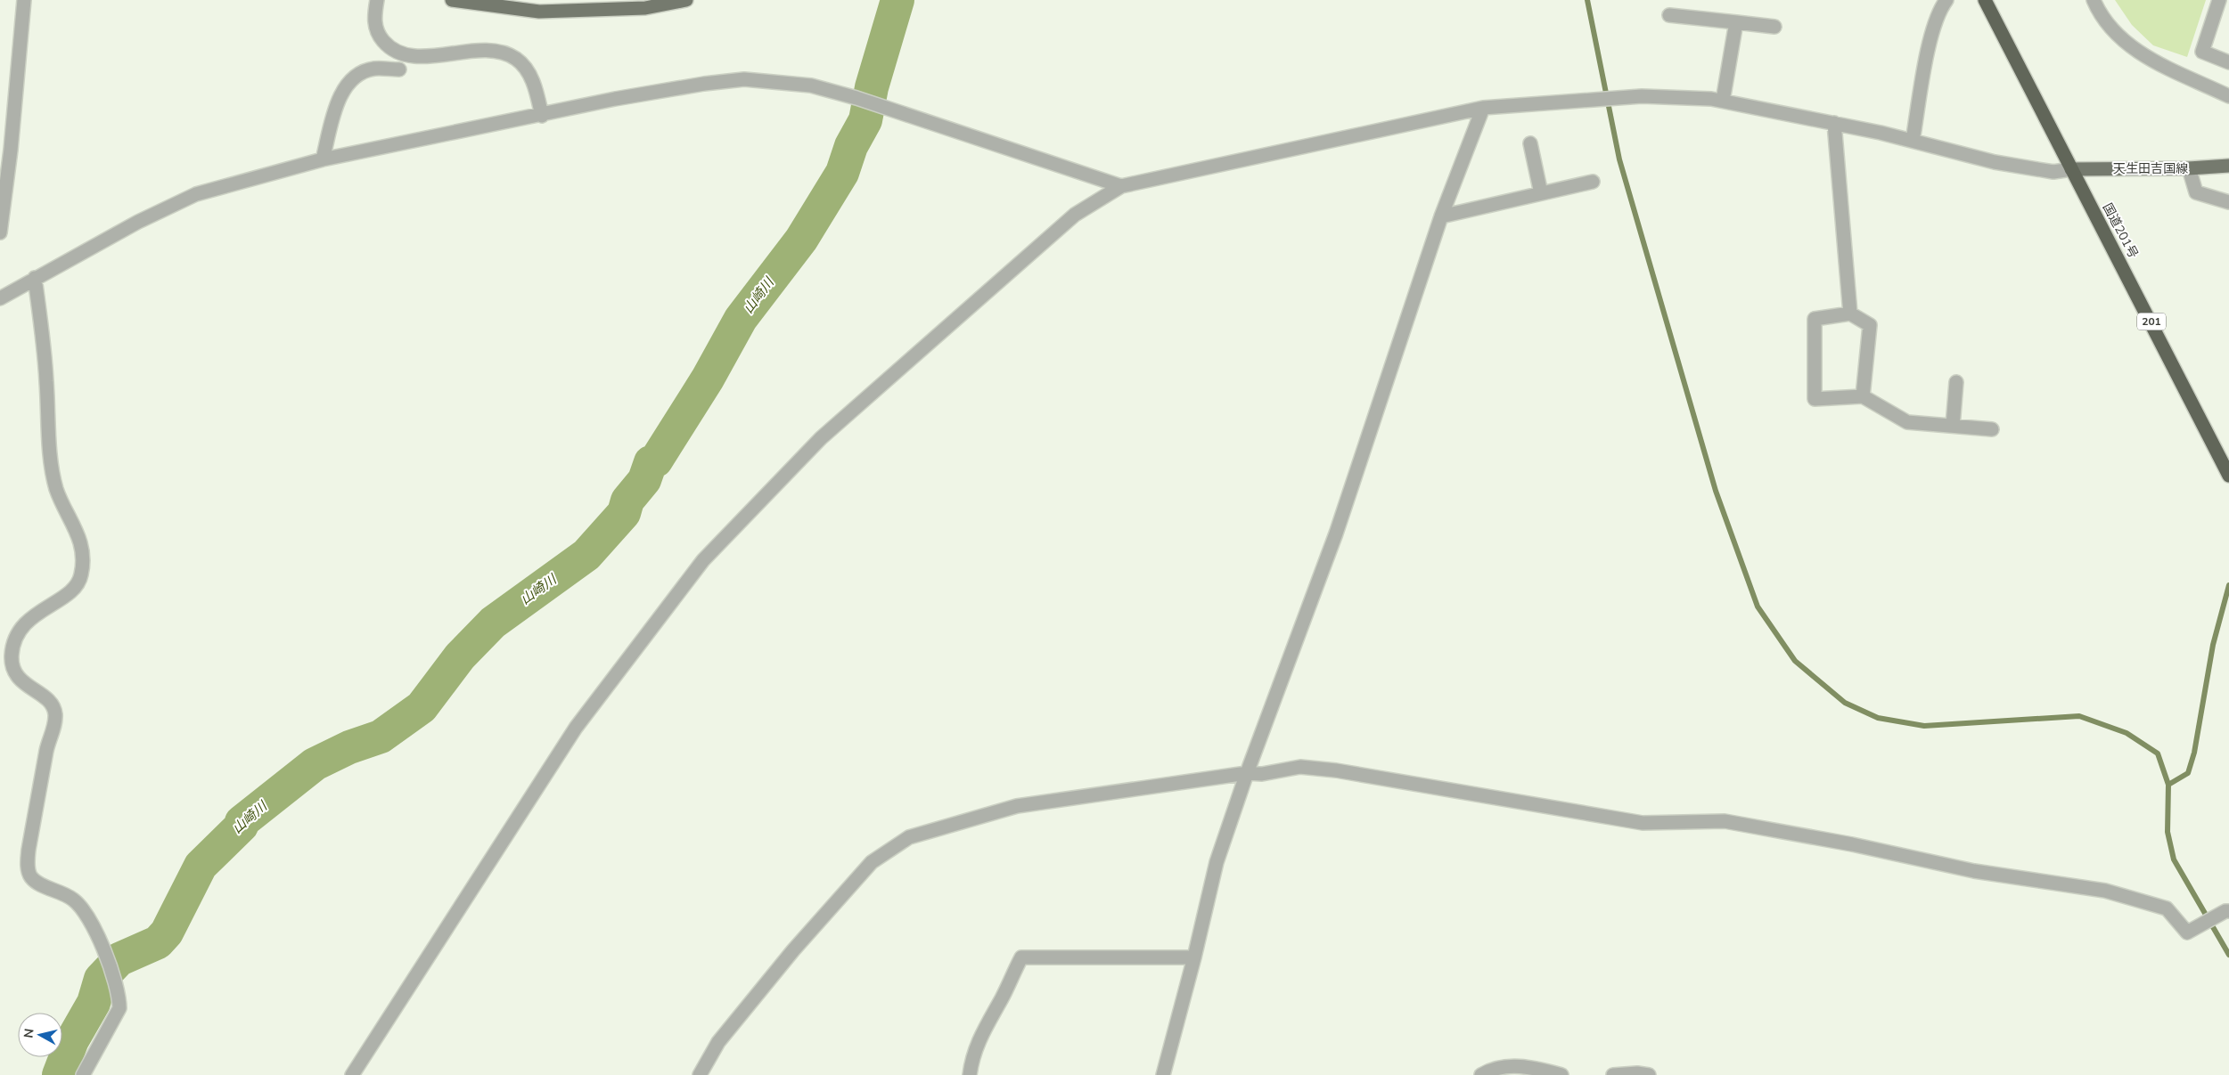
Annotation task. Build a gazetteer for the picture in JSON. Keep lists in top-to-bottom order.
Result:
{
  "streets": {
    "highway": ["国道201号", "201"],
    "main road": ["天生田吉国線"]
  },
  "crossings": [
    ["天生田吉国線", "国道201号"]
  ],
  "water": ["山崎川"],
  "north": "left"
}
